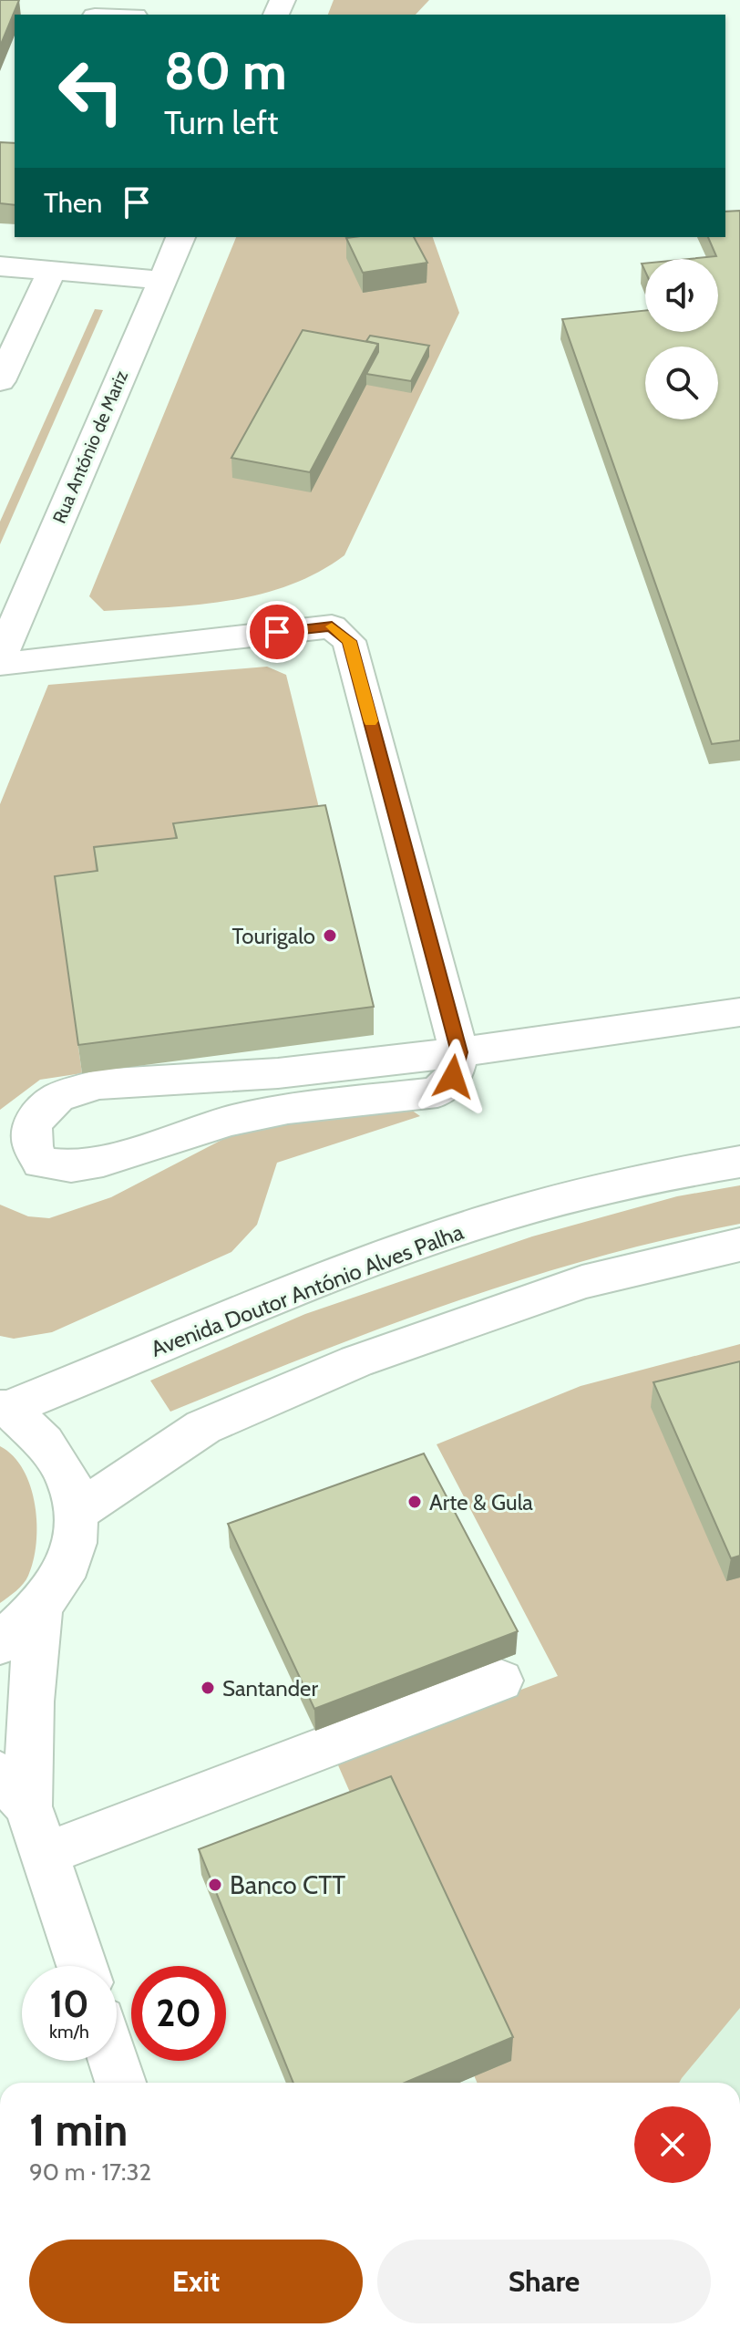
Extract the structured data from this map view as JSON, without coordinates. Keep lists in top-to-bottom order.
{
  "streets": {
    "street": ["Rua António de Mariz", "Avenida Doutor António Alves Palha"]
  },
  "places": [
    "Tourigalo",
    "Arte & Gula",
    "Santander",
    "Banco CTT"
  ],
  "page": {
    "turn": ["80 m", "Turn left"],
    "then": "Then",
    "speed": "10 km/h",
    "limit": "20",
    "heading": ["1 min", "90 m · 17:32"],
    "buttons": ["Exit", "Share"]
  }
}
